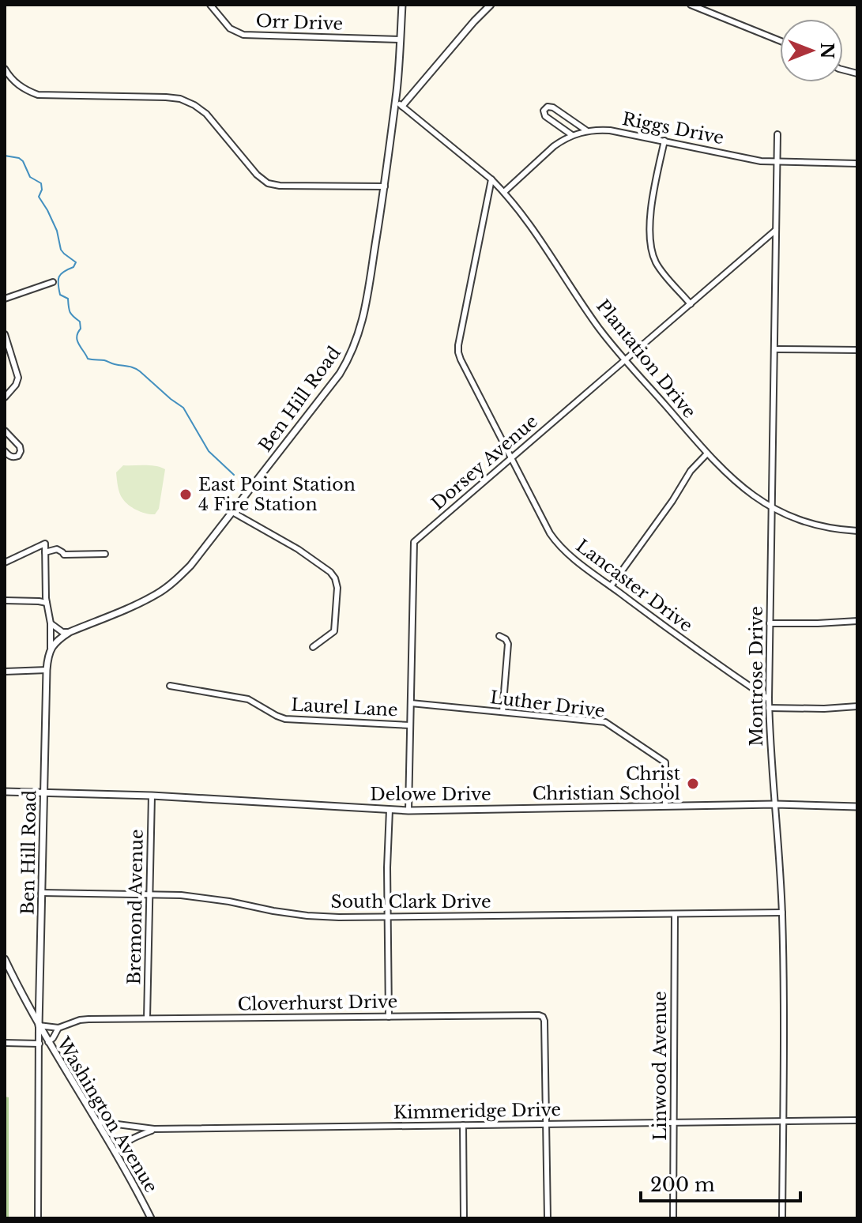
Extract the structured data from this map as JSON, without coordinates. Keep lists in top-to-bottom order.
{
  "streets": {
    "street": [
      "Orr Drive",
      "Riggs Drive",
      "Plantation Drive",
      "Ben Hill Road",
      "Dorsey Avenue",
      "Lancaster Drive",
      "Montrose Drive",
      "Luther Drive",
      "Laurel Lane",
      "Delowe Drive",
      "South Clark Drive",
      "Bremond Avenue",
      "Cloverhurst Drive",
      "Linwood Avenue",
      "Kimmeridge Drive",
      "Washington Avenue"
    ]
  },
  "crossings": [
    ["Orr Drive", "Ben Hill Road"],
    ["Riggs Drive", "Plantation Drive"],
    ["Riggs Drive", "Montrose Drive"],
    ["Plantation Drive", "Ben Hill Road"],
    ["Plantation Drive", "Dorsey Avenue"],
    ["Plantation Drive", "Lancaster Drive"],
    ["Plantation Drive", "Montrose Drive"],
    ["Ben Hill Road", "Delowe Drive"],
    ["Ben Hill Road", "South Clark Drive"],
    ["Ben Hill Road", "Cloverhurst Drive"],
    ["Ben Hill Road", "Washington Avenue"],
    ["Dorsey Avenue", "Lancaster Drive"],
    ["Dorsey Avenue", "Montrose Drive"],
    ["Dorsey Avenue", "Luther Drive"],
    ["Dorsey Avenue", "Laurel Lane"],
    ["Dorsey Avenue", "Delowe Drive"],
    ["Lancaster Drive", "Montrose Drive"],
    ["Montrose Drive", "Delowe Drive"],
    ["Montrose Drive", "South Clark Drive"],
    ["Montrose Drive", "Kimmeridge Drive"],
    ["Luther Drive", "Delowe Drive"],
    ["Delowe Drive", "Bremond Avenue"],
    ["South Clark Drive", "Bremond Avenue"],
    ["South Clark Drive", "Linwood Avenue"],
    ["Bremond Avenue", "Cloverhurst Drive"],
    ["Cloverhurst Drive", "Kimmeridge Drive"],
    ["Cloverhurst Drive", "Washington Avenue"],
    ["Linwood Avenue", "Kimmeridge Drive"],
    ["Kimmeridge Drive", "Washington Avenue"]
  ],
  "places": ["East Point Station 4 Fire Station", "Christ Christian School"],
  "scale_bar": "200 m",
  "north": "right"
}
